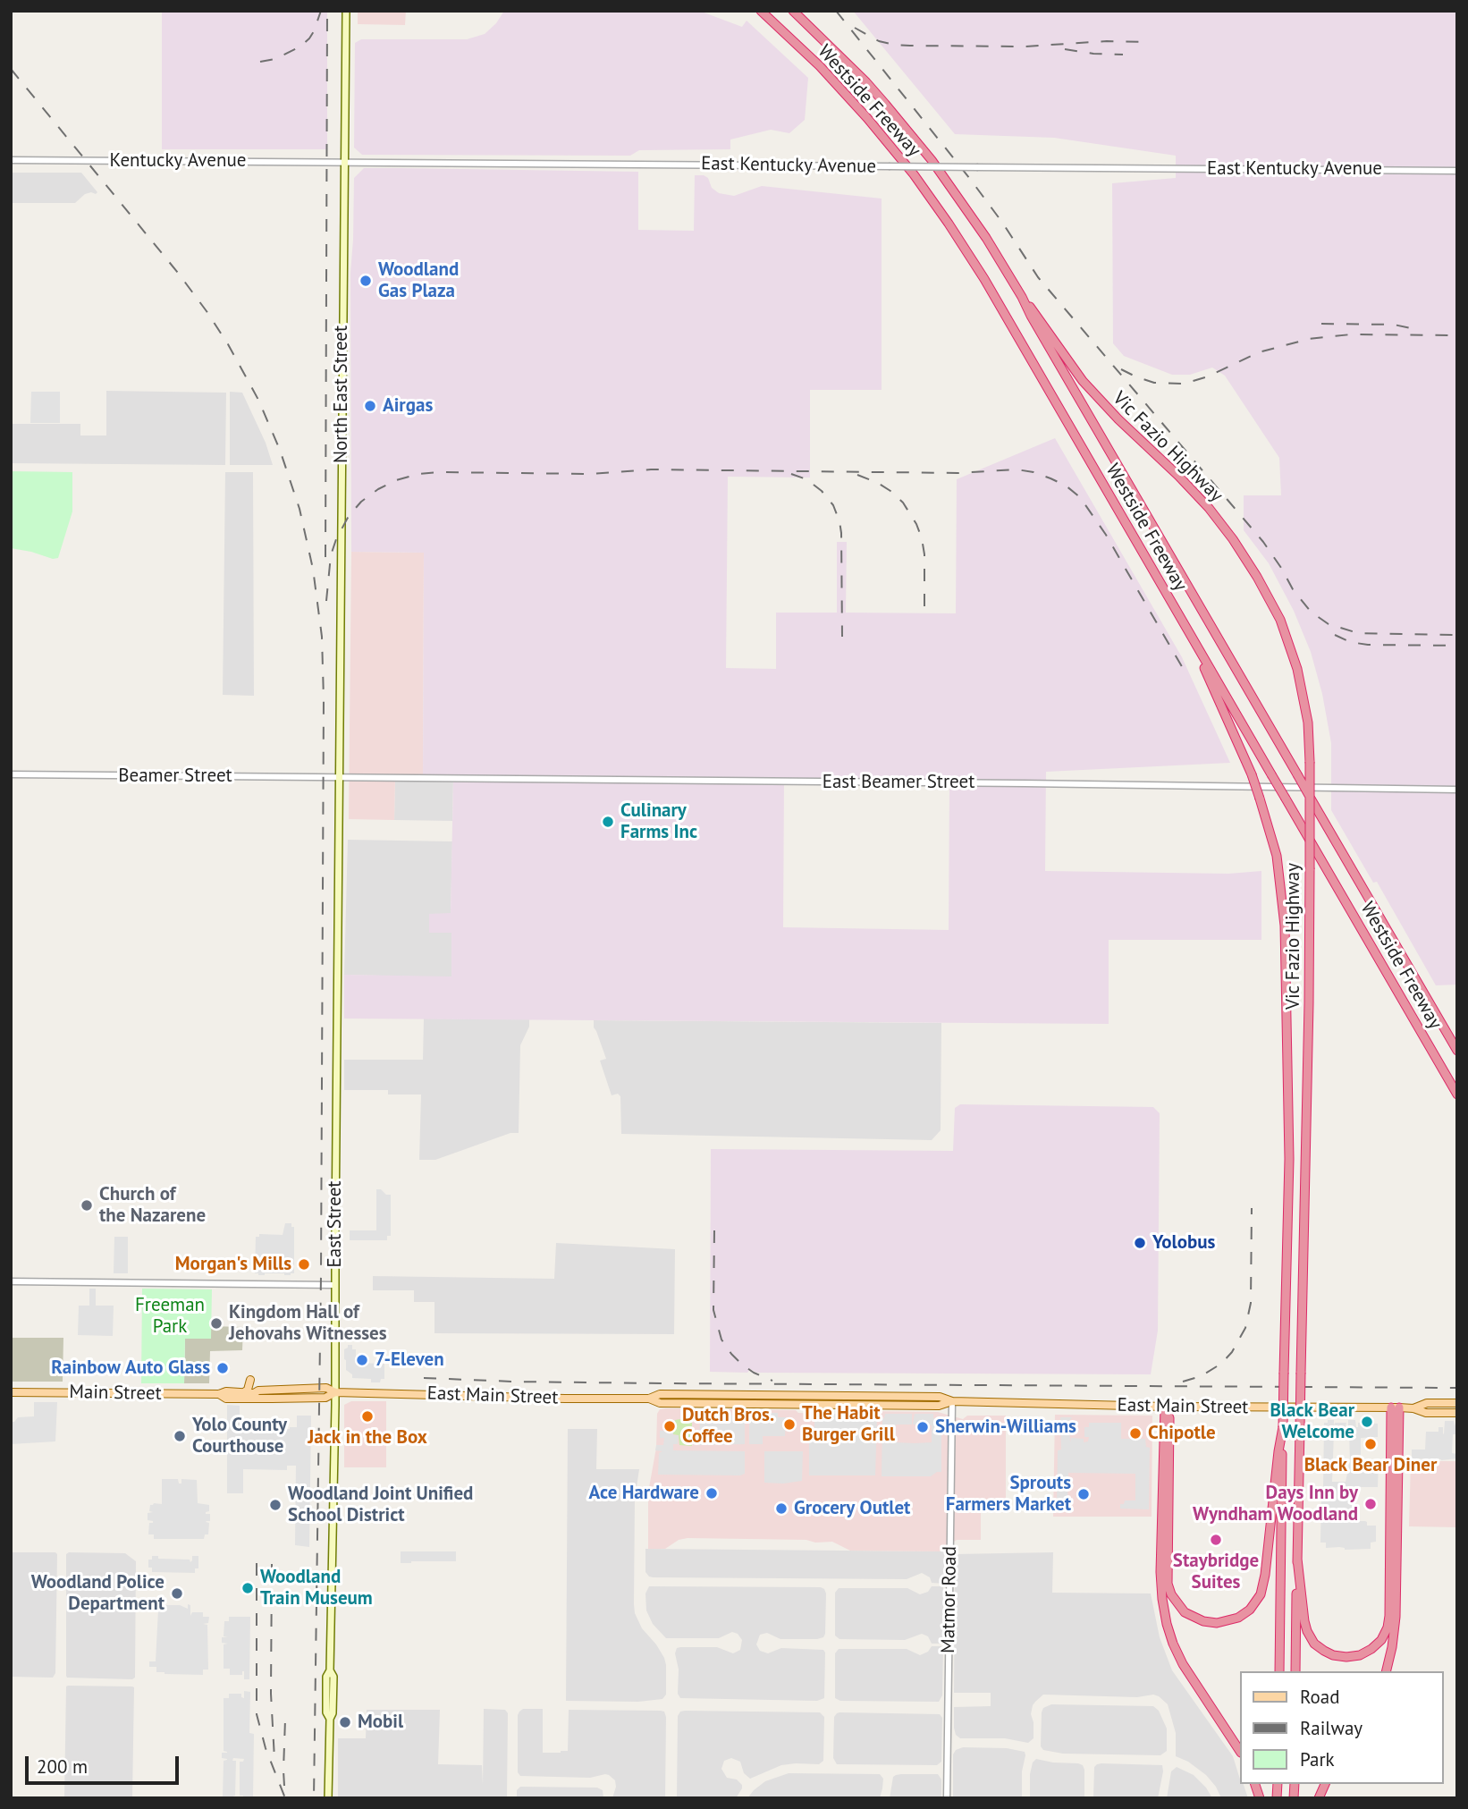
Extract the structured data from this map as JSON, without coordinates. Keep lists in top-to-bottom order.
{
  "streets": {
    "highway": ["Westside Freeway", "Vic Fazio Highway"],
    "main road": [
      "North East Street",
      "East Street",
      "Main Street",
      "East Main Street"
    ],
    "street": [
      "Kentucky Avenue",
      "East Kentucky Avenue",
      "Beamer Street",
      "East Beamer Street",
      "Matmor Road"
    ]
  },
  "crossings": [
    ["Westside Freeway", "Vic Fazio Highway"],
    ["Kentucky Avenue", "East Kentucky Avenue"],
    ["Kentucky Avenue", "North East Street"],
    ["East Kentucky Avenue", "North East Street"],
    ["North East Street", "Beamer Street"],
    ["North East Street", "East Beamer Street"],
    ["North East Street", "East Street"],
    ["Beamer Street", "East Beamer Street"],
    ["Beamer Street", "East Street"],
    ["East Beamer Street", "East Street"],
    ["East Street", "Main Street"],
    ["East Street", "East Main Street"],
    ["Main Street", "East Main Street"],
    ["East Main Street", "Matmor Road"]
  ],
  "parks": ["Freeman Park"],
  "places": [
    "Woodland Gas Plaza",
    "Airgas",
    "Culinary Farms Inc",
    "Church of the Nazarene",
    "Yolobus",
    "Morgan's Mills",
    "Kingdom Hall of Jehovahs Witnesses",
    "7-Eleven",
    "Rainbow Auto Glass",
    "Jack in the Box",
    "Black Bear Welcome",
    "The Habit Burger Grill",
    "Dutch Bros. Coffee",
    "Sherwin-Williams",
    "Chipotle",
    "Yolo County Courthouse",
    "Black Bear Diner",
    "Ace Hardware",
    "Sprouts Farmers Market",
    "Days Inn by Wyndham Woodland",
    "Woodland Joint Unified School District",
    "Grocery Outlet",
    "Staybridge Suites",
    "Woodland Train Museum",
    "Woodland Police Department",
    "Mobil"
  ],
  "legend": ["Road", "Railway", "Park"],
  "scale_bar": "200 m"
}
